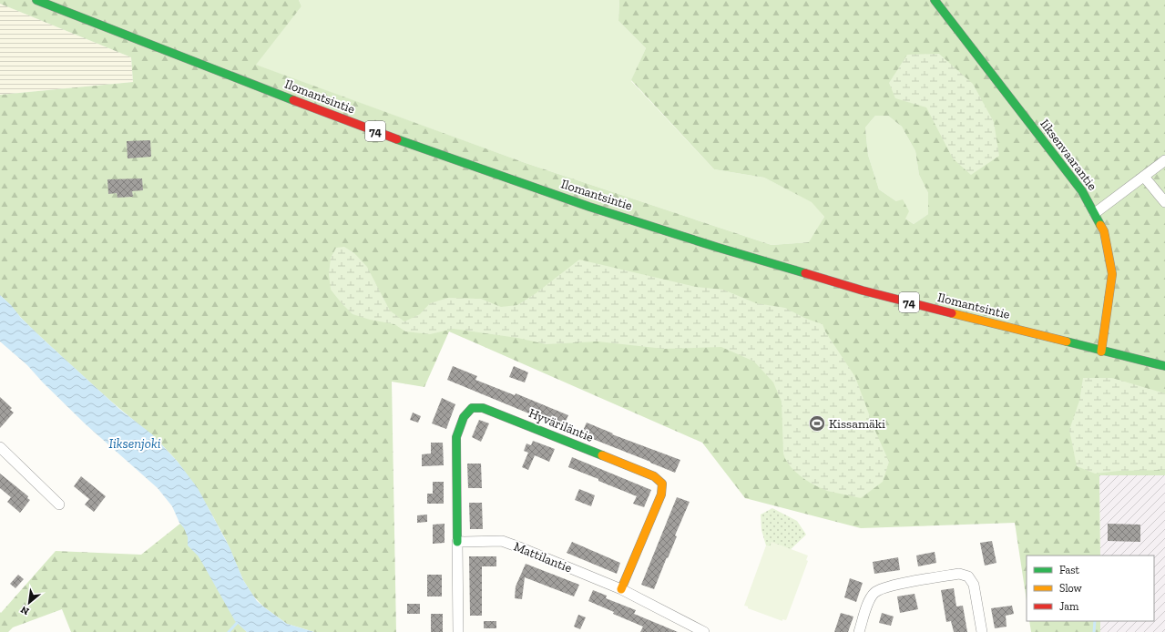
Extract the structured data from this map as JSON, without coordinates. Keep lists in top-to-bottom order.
{
  "streets": {
    "main road": [
      "Ilomantsintie",
      "74",
      "Iiksenvaarantie",
      "Hyväriläntie"
    ],
    "street": ["Mattilantie"]
  },
  "crossings": [
    ["Ilomantsintie", "Iiksenvaarantie"],
    ["Hyväriläntie", "Mattilantie"]
  ],
  "water": ["Iiksenjoki"],
  "places": {
    "sports": ["Kissamäki"]
  },
  "legend": ["Fast", "Slow", "Jam"],
  "north": "bottom left"
}
